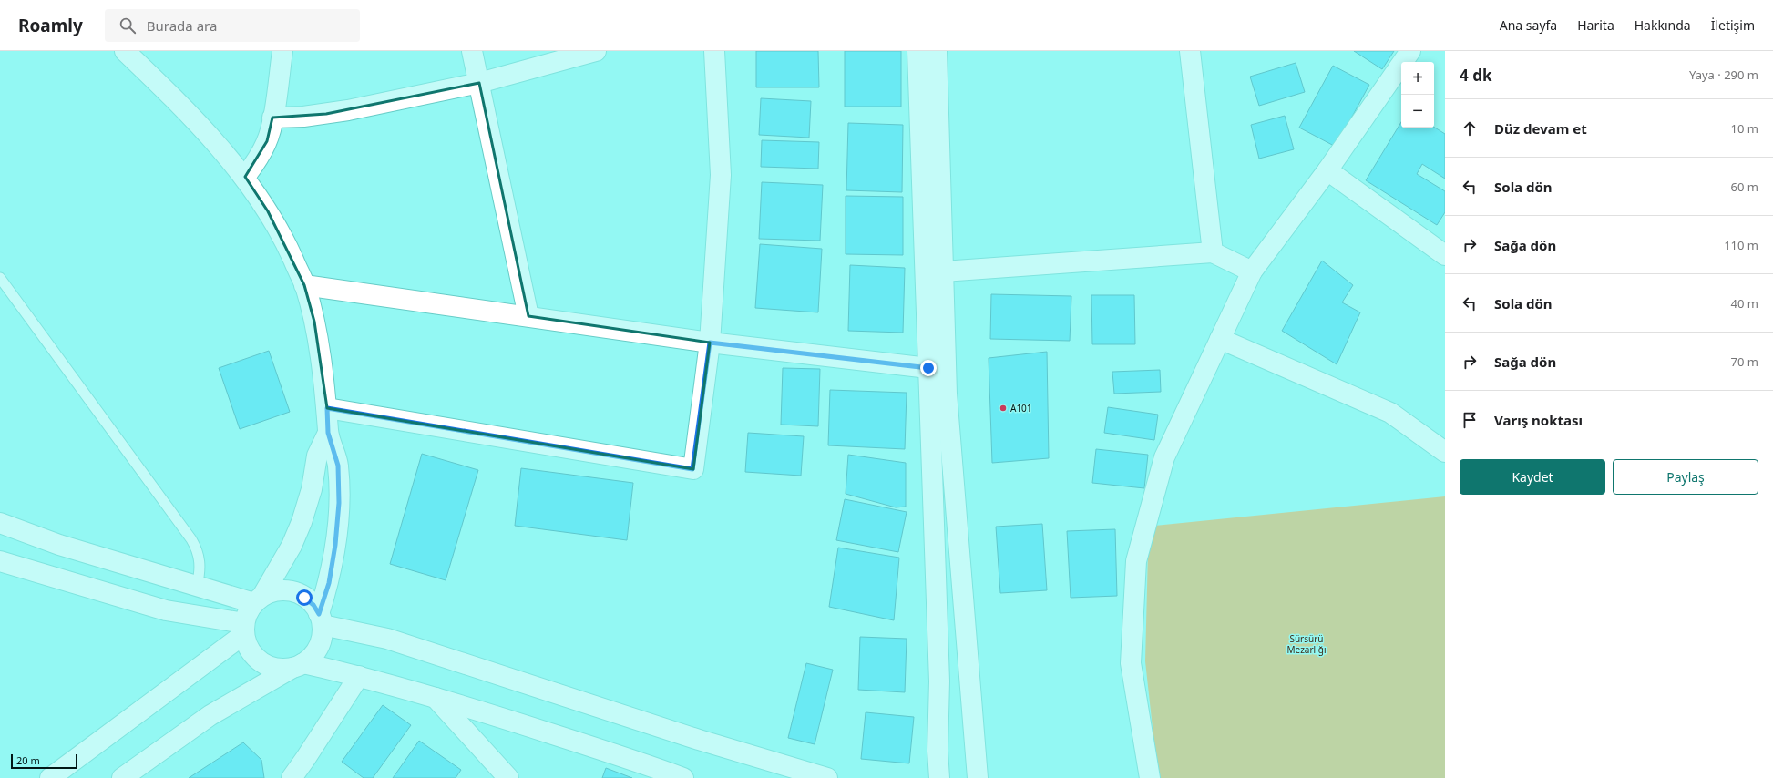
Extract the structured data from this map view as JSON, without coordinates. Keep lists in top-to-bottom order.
{
  "parks": ["Sürsürü Mezarlığı"],
  "places": ["A101"],
  "scale_bar": "20 m",
  "page": {
    "header": "Roamly",
    "search": "Burada ara",
    "nav": [
      "Ana sayfa",
      "Harita",
      "Hakkında",
      "İletişim"
    ],
    "heading": ["4 dk", "Yaya · 290 m"],
    "map_buttons": ["+", "−"],
    "list": [
      ["Düz devam et", "10 m"],
      ["Sola dön", "60 m"],
      ["Sağa dön", "110 m"],
      ["Sola dön", "40 m"],
      ["Sağa dön", "70 m"],
      "Varış noktası"
    ],
    "buttons": ["Kaydet", "Paylaş"],
    "scale": "20 m"
  }
}
